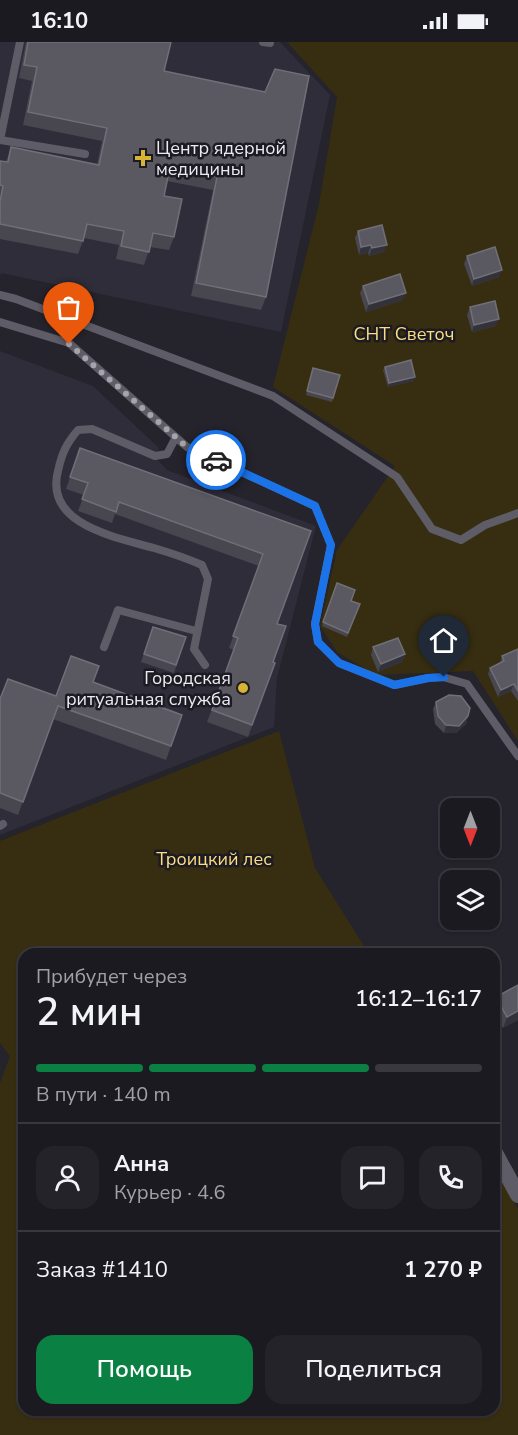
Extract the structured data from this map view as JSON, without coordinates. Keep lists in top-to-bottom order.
{
  "parks": ["СНТ Светоч", "Троицкий лес"],
  "places": {
    "health": ["Центр ядерной медицины"],
    "other": ["Городская ритуальная служба"]
  },
  "north": "bottom",
  "page": {
    "status": "16:10",
    "heading": ["2 мин", "Прибудет через", "16:12–16:17"],
    "panel": [
      "Анна",
      "Курьер · 4.6",
      "Заказ #1410",
      "1 270 ₽"
    ],
    "bar": "В пути · 140 m",
    "buttons": ["Помощь", "Поделиться"]
  }
}
